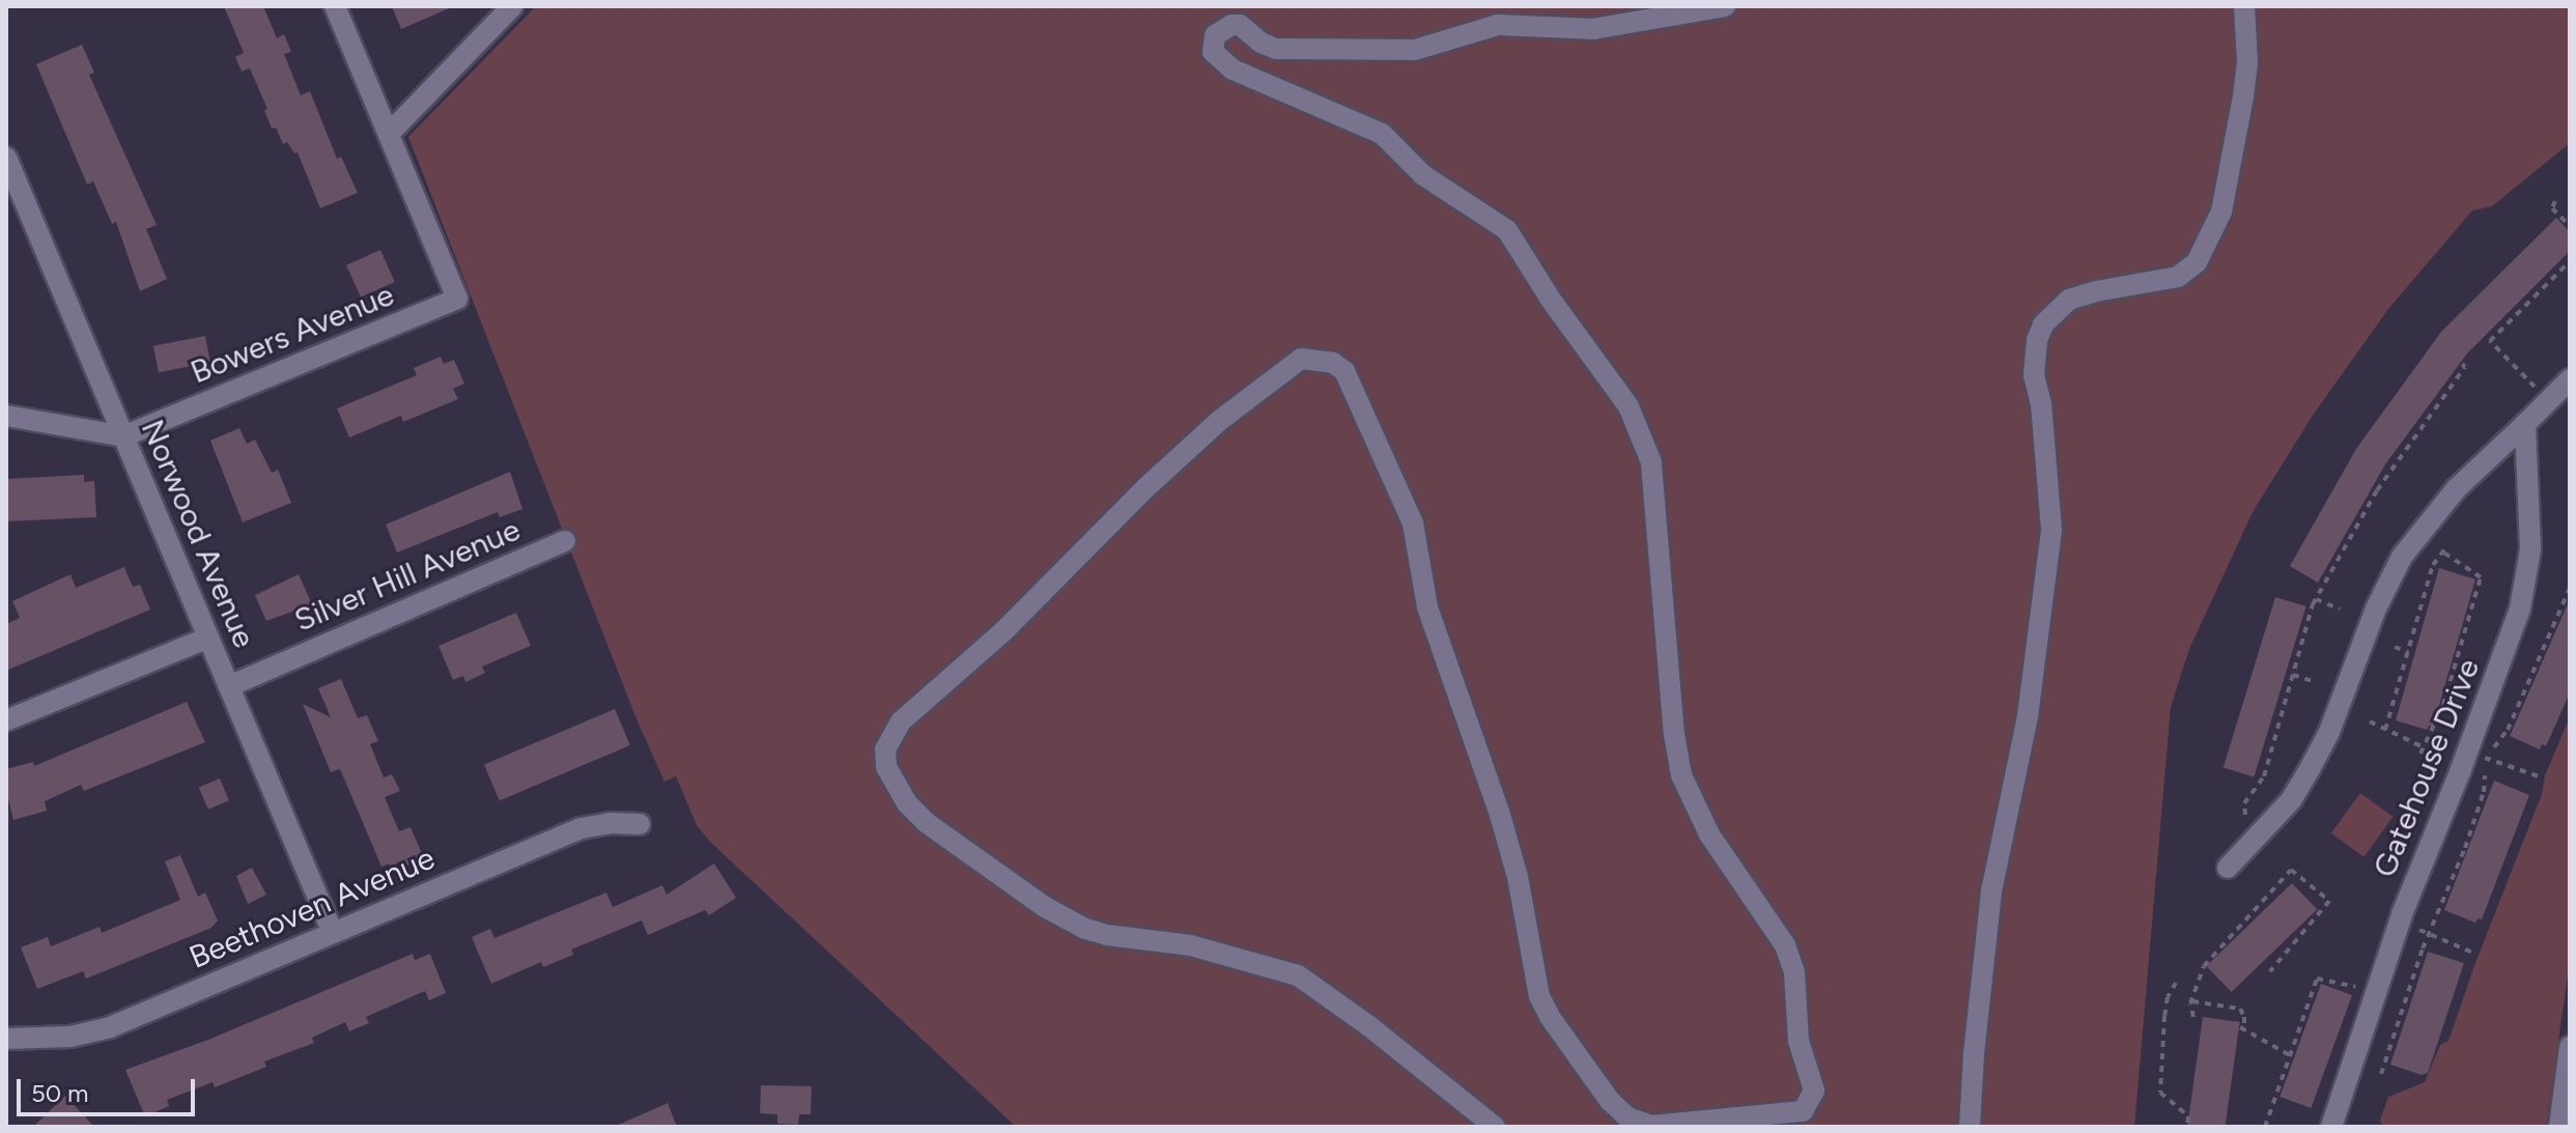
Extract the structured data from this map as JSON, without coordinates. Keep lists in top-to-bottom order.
{
  "streets": {
    "street": [
      "Bowers Avenue",
      "Norwood Avenue",
      "Silver Hill Avenue",
      "Gatehouse Drive",
      "Beethoven Avenue"
    ]
  },
  "crossings": [
    ["Bowers Avenue", "Norwood Avenue"],
    ["Norwood Avenue", "Silver Hill Avenue"],
    ["Norwood Avenue", "Beethoven Avenue"]
  ],
  "scale_bar": "50 m"
}
